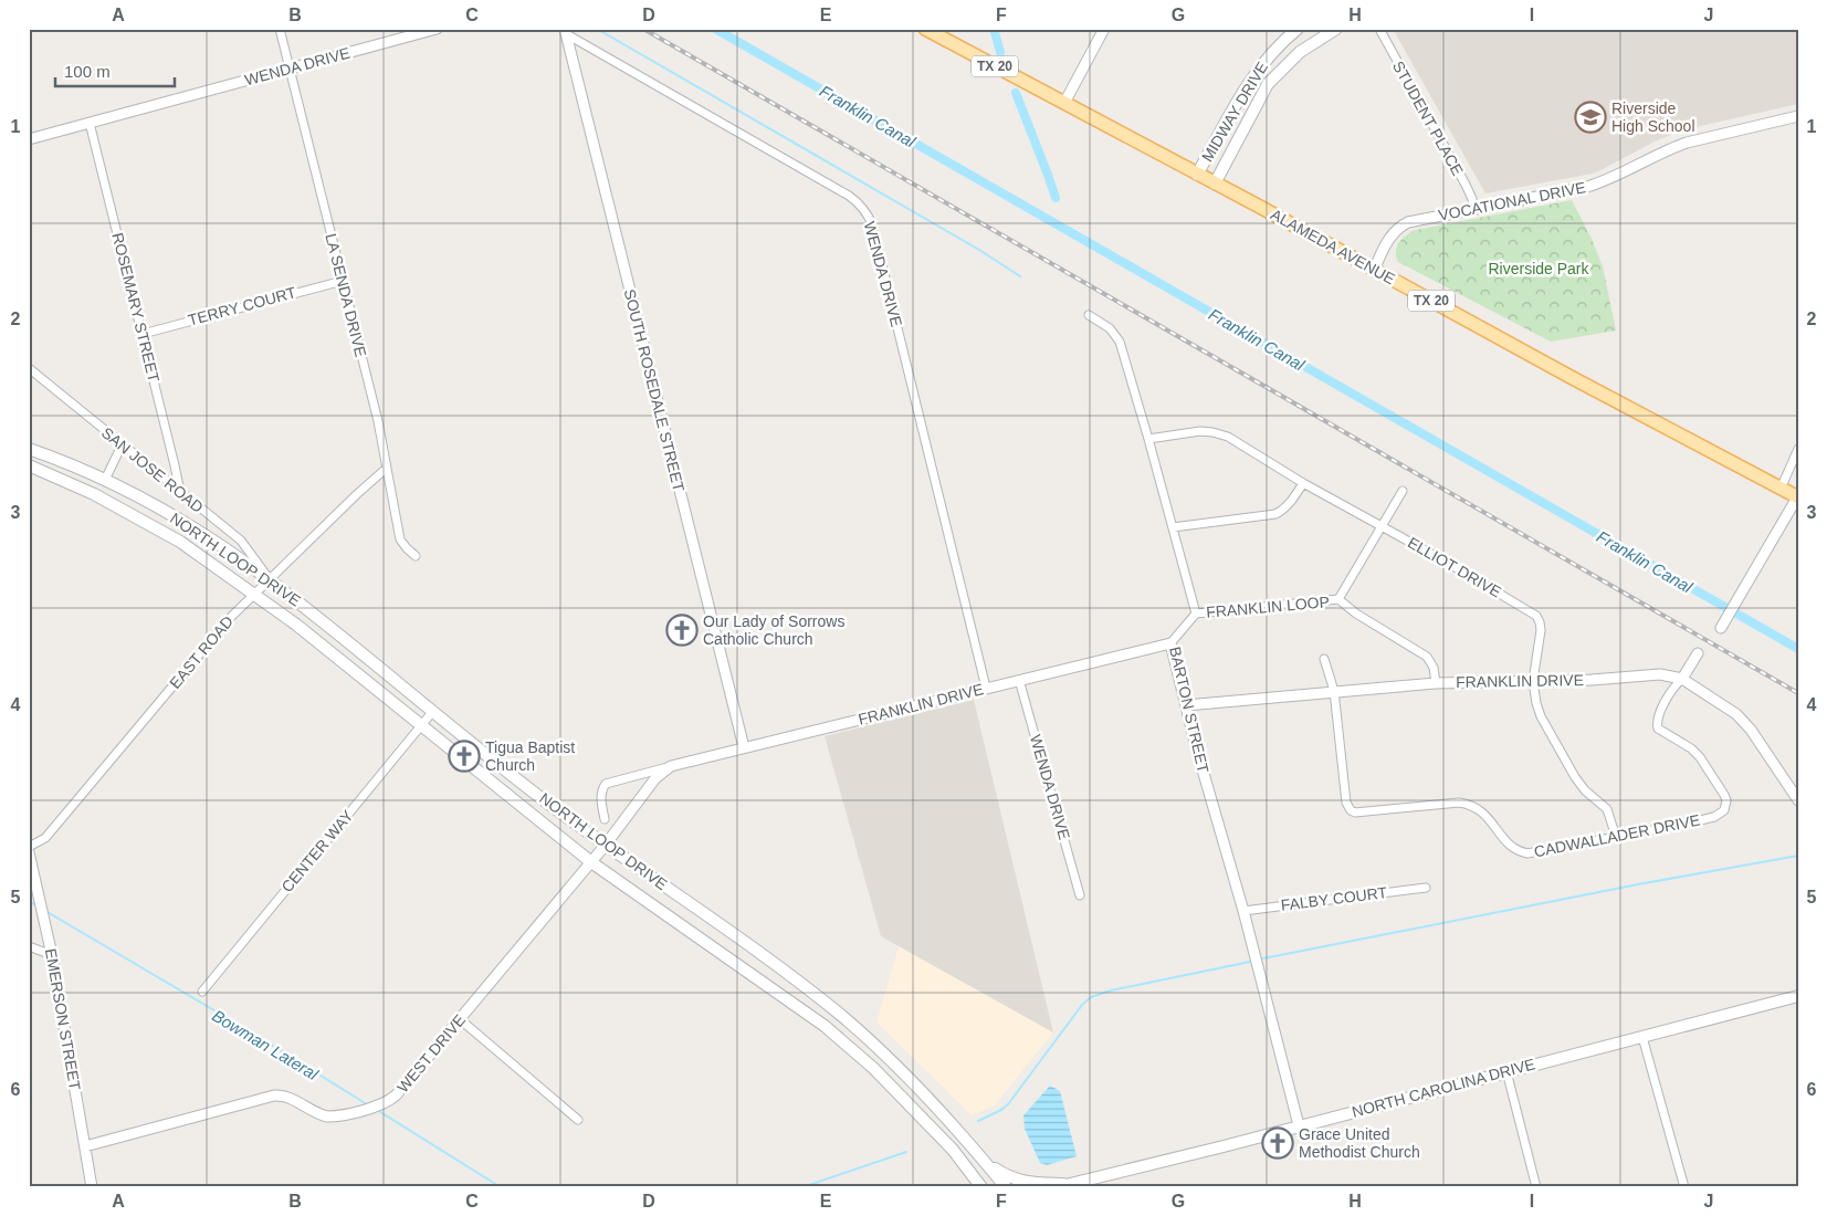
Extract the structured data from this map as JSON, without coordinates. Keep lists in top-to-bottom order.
{
  "streets": {
    "main road": [
      "TX 20",
      "MIDWAY DRIVE",
      "ALAMEDA AVENUE",
      "NORTH LOOP DRIVE",
      "NORTH CAROLINA DRIVE"
    ],
    "street": [
      "WENDA DRIVE",
      "STUDENT PLACE",
      "VOCATIONAL DRIVE",
      "LA SENDA DRIVE",
      "TERRY COURT",
      "ROSEMARY STREET",
      "SOUTH ROSEDALE STREET",
      "SAN JOSE ROAD",
      "ELLIOT DRIVE",
      "FRANKLIN LOOP",
      "EAST ROAD",
      "FRANKLIN DRIVE",
      "BARTON STREET",
      "CADWALLADER DRIVE",
      "CENTER WAY",
      "FALBY COURT",
      "EMERSON STREET",
      "WEST DRIVE"
    ]
  },
  "crossings": [
    ["WENDA DRIVE", "LA SENDA DRIVE"],
    ["WENDA DRIVE", "ROSEMARY STREET"],
    ["WENDA DRIVE", "SOUTH ROSEDALE STREET"],
    ["WENDA DRIVE", "FRANKLIN DRIVE"],
    ["MIDWAY DRIVE", "ALAMEDA AVENUE"],
    ["STUDENT PLACE", "VOCATIONAL DRIVE"],
    ["VOCATIONAL DRIVE", "ALAMEDA AVENUE"],
    ["LA SENDA DRIVE", "TERRY COURT"],
    ["LA SENDA DRIVE", "EAST ROAD"],
    ["TERRY COURT", "ROSEMARY STREET"],
    ["ROSEMARY STREET", "SAN JOSE ROAD"],
    ["SOUTH ROSEDALE STREET", "FRANKLIN DRIVE"],
    ["SAN JOSE ROAD", "NORTH LOOP DRIVE"],
    ["SAN JOSE ROAD", "EAST ROAD"],
    ["NORTH LOOP DRIVE", "EAST ROAD"],
    ["NORTH LOOP DRIVE", "FRANKLIN DRIVE"],
    ["NORTH LOOP DRIVE", "CENTER WAY"],
    ["NORTH LOOP DRIVE", "WEST DRIVE"],
    ["NORTH LOOP DRIVE", "NORTH CAROLINA DRIVE"],
    ["ELLIOT DRIVE", "FRANKLIN DRIVE"],
    ["ELLIOT DRIVE", "CADWALLADER DRIVE"],
    ["FRANKLIN LOOP", "FRANKLIN DRIVE"],
    ["FRANKLIN LOOP", "BARTON STREET"],
    ["FRANKLIN DRIVE", "BARTON STREET"],
    ["FRANKLIN DRIVE", "CADWALLADER DRIVE"],
    ["FRANKLIN DRIVE", "WEST DRIVE"],
    ["BARTON STREET", "FALBY COURT"],
    ["BARTON STREET", "NORTH CAROLINA DRIVE"],
    ["EMERSON STREET", "WEST DRIVE"]
  ],
  "water": ["Franklin Canal", "Bowman Lateral"],
  "parks": ["Riverside Park"],
  "places": {
    "school or university": ["Riverside High School"],
    "church": ["Our Lady of Sorrows Catholic Church", "Tigua Baptist Church", "Grace United Methodist Church"]
  },
  "scale_bar": "100 m",
  "grid": {
    "columns": [
      "A",
      "B",
      "C",
      "D",
      "E",
      "F",
      "G",
      "H",
      "I",
      "J"
    ],
    "rows": [
      "1",
      "2",
      "3",
      "4",
      "5",
      "6"
    ]
  }
}
